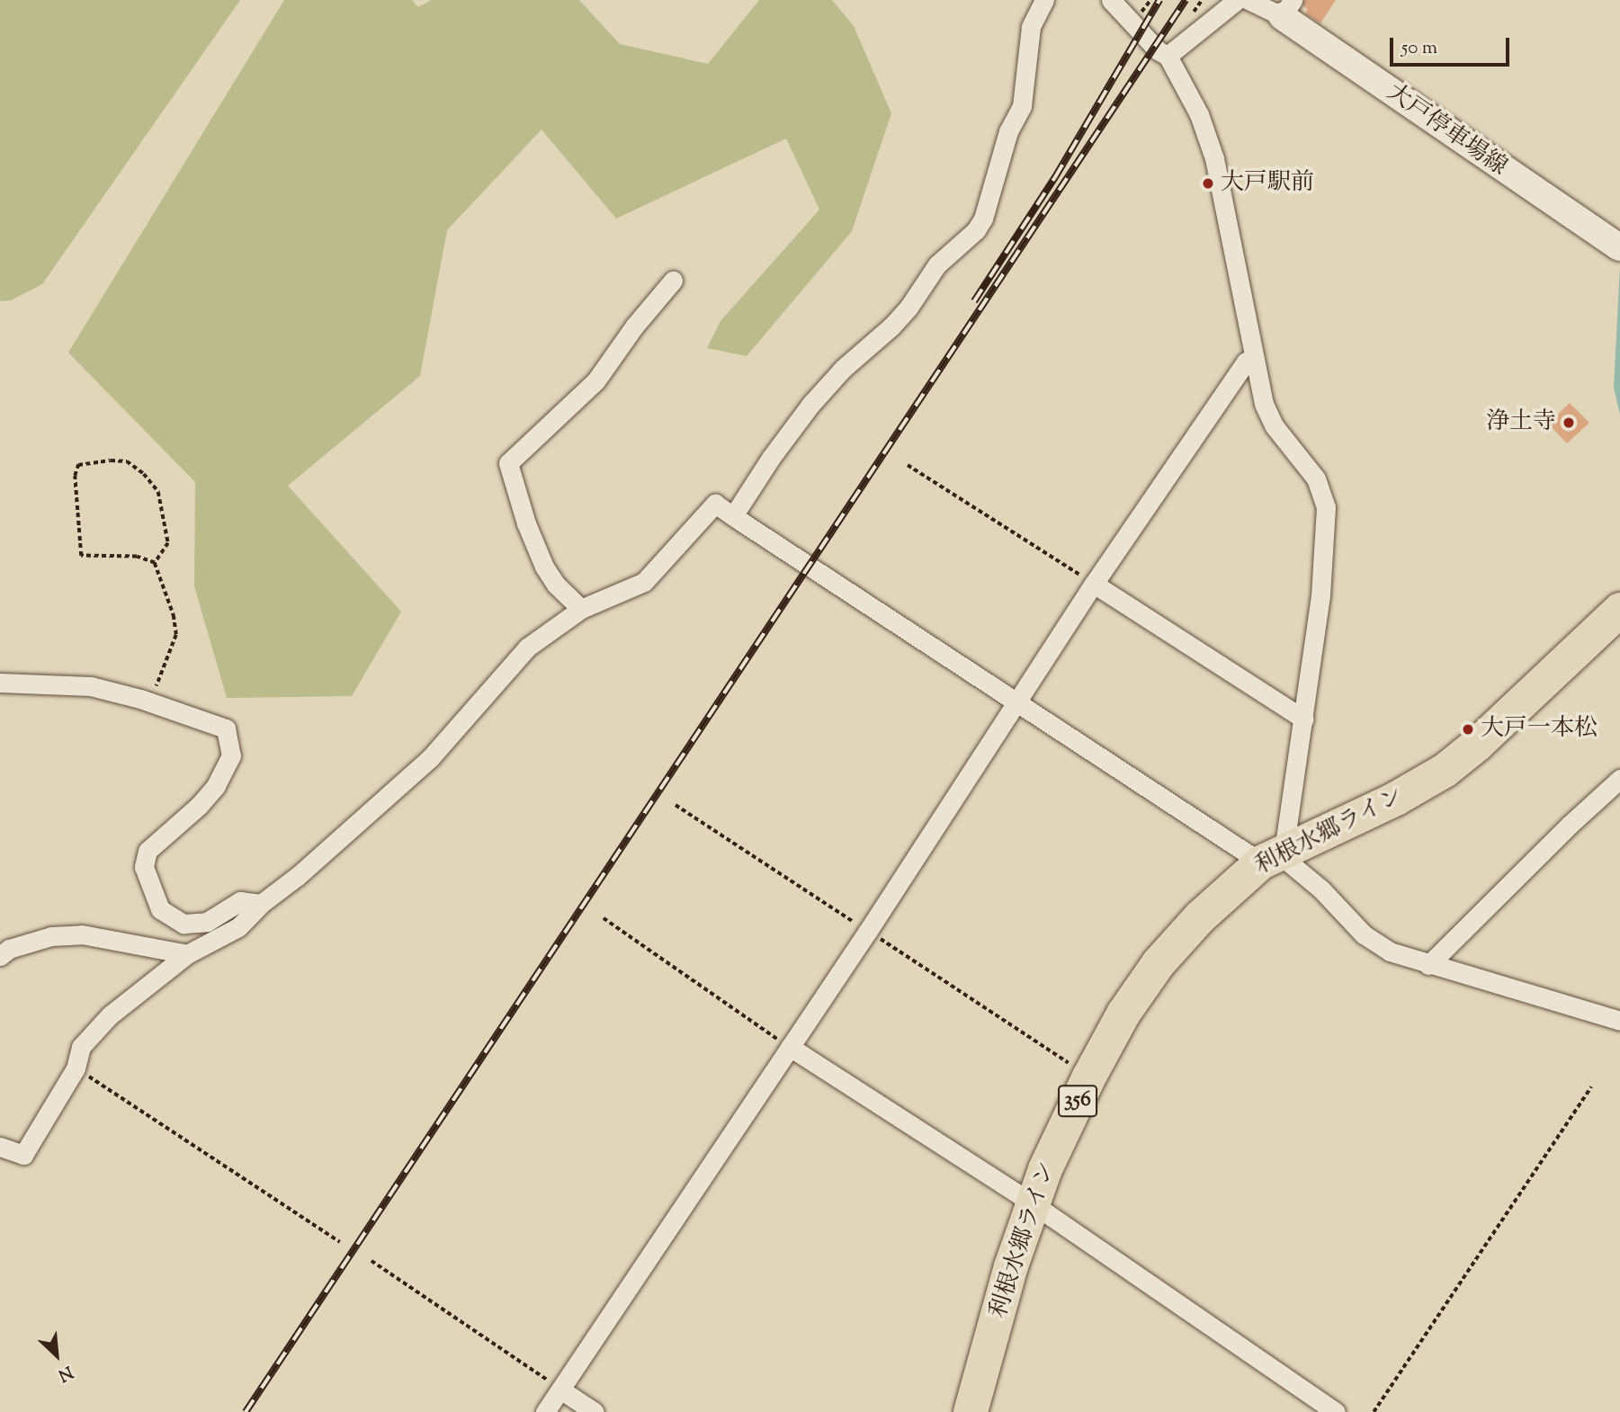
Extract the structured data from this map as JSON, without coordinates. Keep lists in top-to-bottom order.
{
  "streets": {
    "highway": ["利根水郷ライン", "356"],
    "main road": ["大戸停車場線"]
  },
  "places": ["大戸駅前", "浄土寺", "大戸一本松"],
  "scale_bar": "50 m",
  "north": "bottom right"
}
